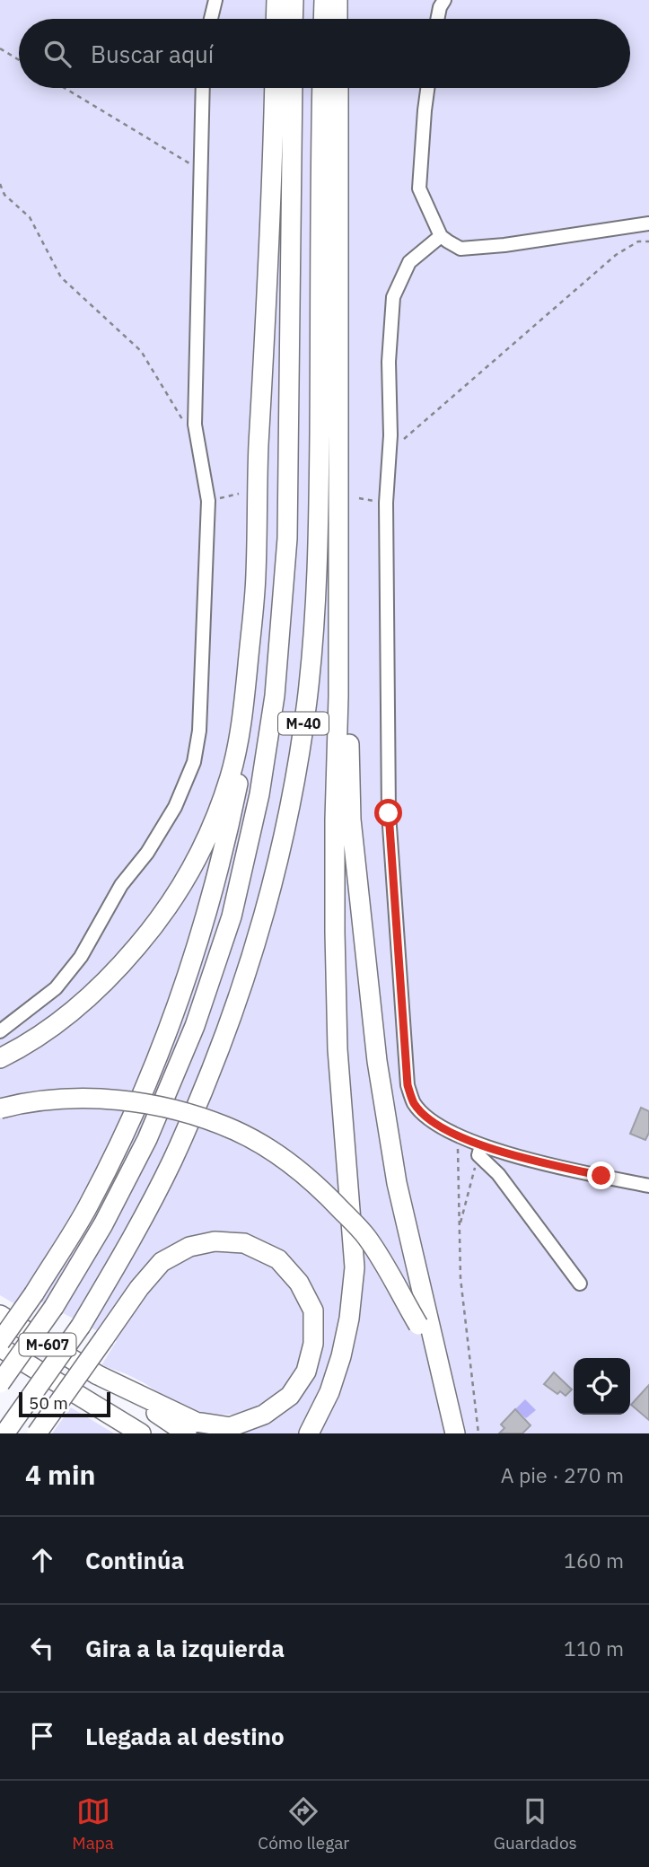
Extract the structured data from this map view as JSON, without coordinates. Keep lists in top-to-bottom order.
{
  "streets": {
    "highway": ["M-40", "M-607"]
  },
  "scale_bar": "50 m",
  "page": {
    "search": "Buscar aquí",
    "scale": "50 m",
    "heading": ["4 min", "A pie · 270 m"],
    "list": [
      ["Continúa", "160 m"],
      ["Gira a la izquierda", "110 m"],
      "Llegada al destino"
    ],
    "nav": ["Mapa", "Cómo llegar", "Guardados"]
  }
}
